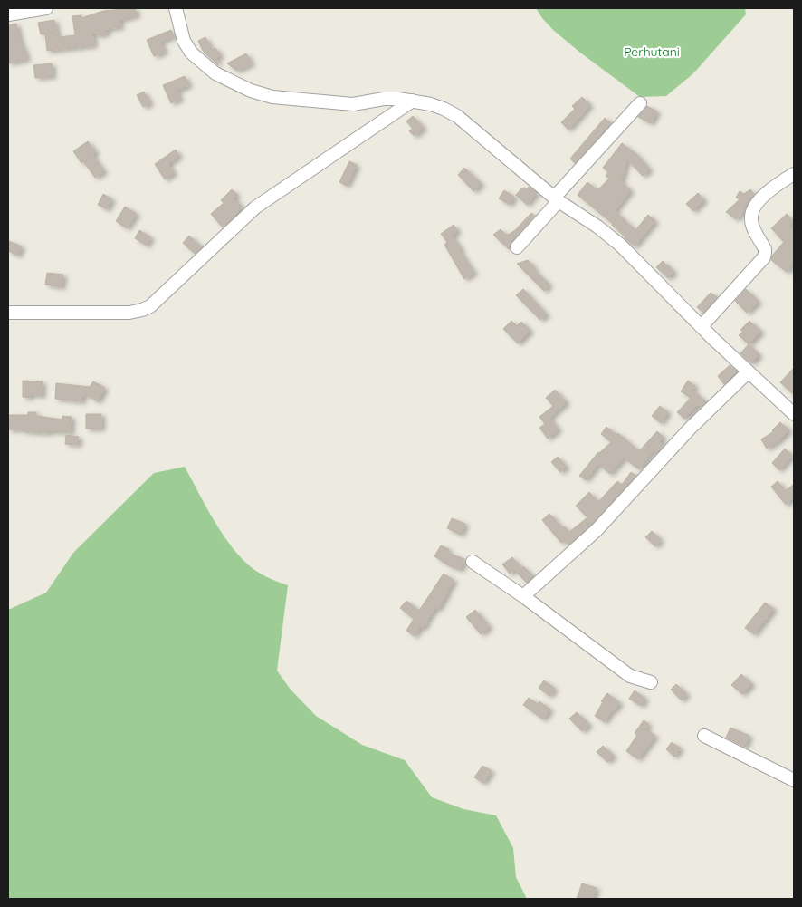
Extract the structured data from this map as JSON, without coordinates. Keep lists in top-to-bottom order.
{
  "parks": ["Perhutani"]
}
